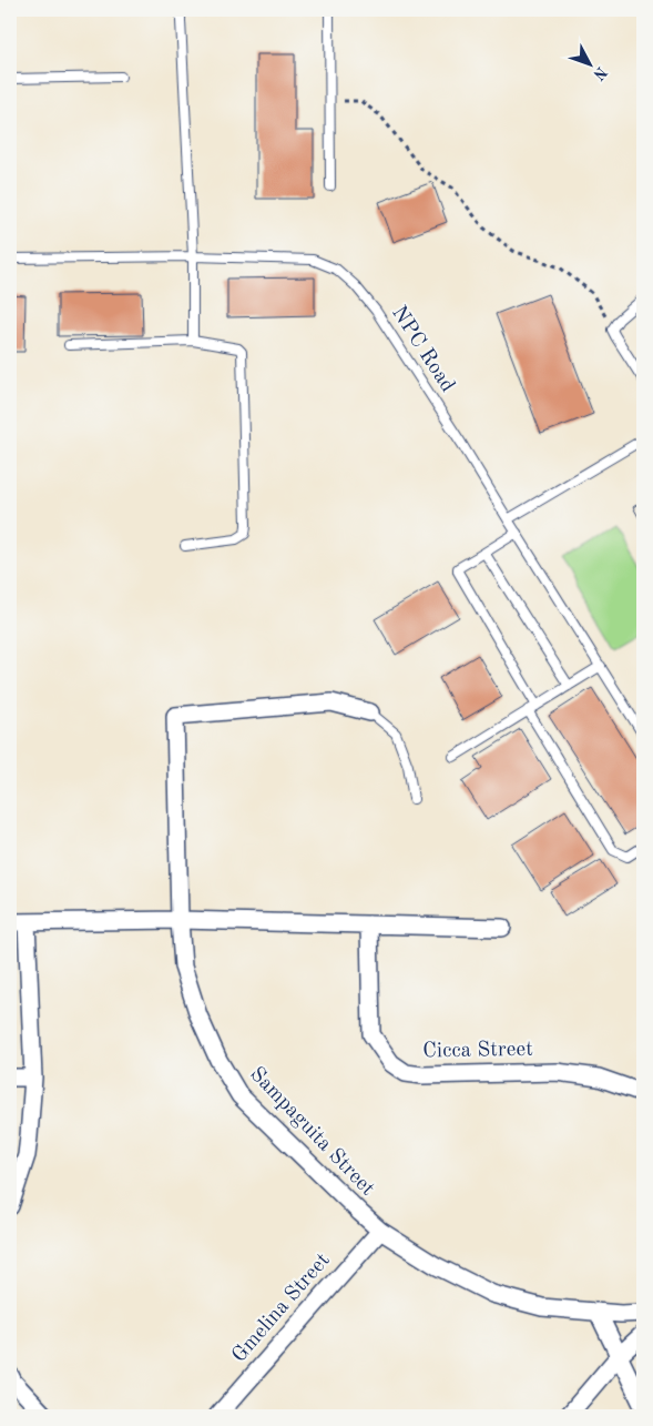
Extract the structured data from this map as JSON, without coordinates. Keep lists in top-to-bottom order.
{
  "streets": {
    "street": ["Cicca Street", "Sampaguita Street", "Gmelina Street"],
    "lane": ["NPC Road"]
  },
  "crossings": [
    ["Sampaguita Street", "Gmelina Street"]
  ],
  "north": "bottom right"
}
